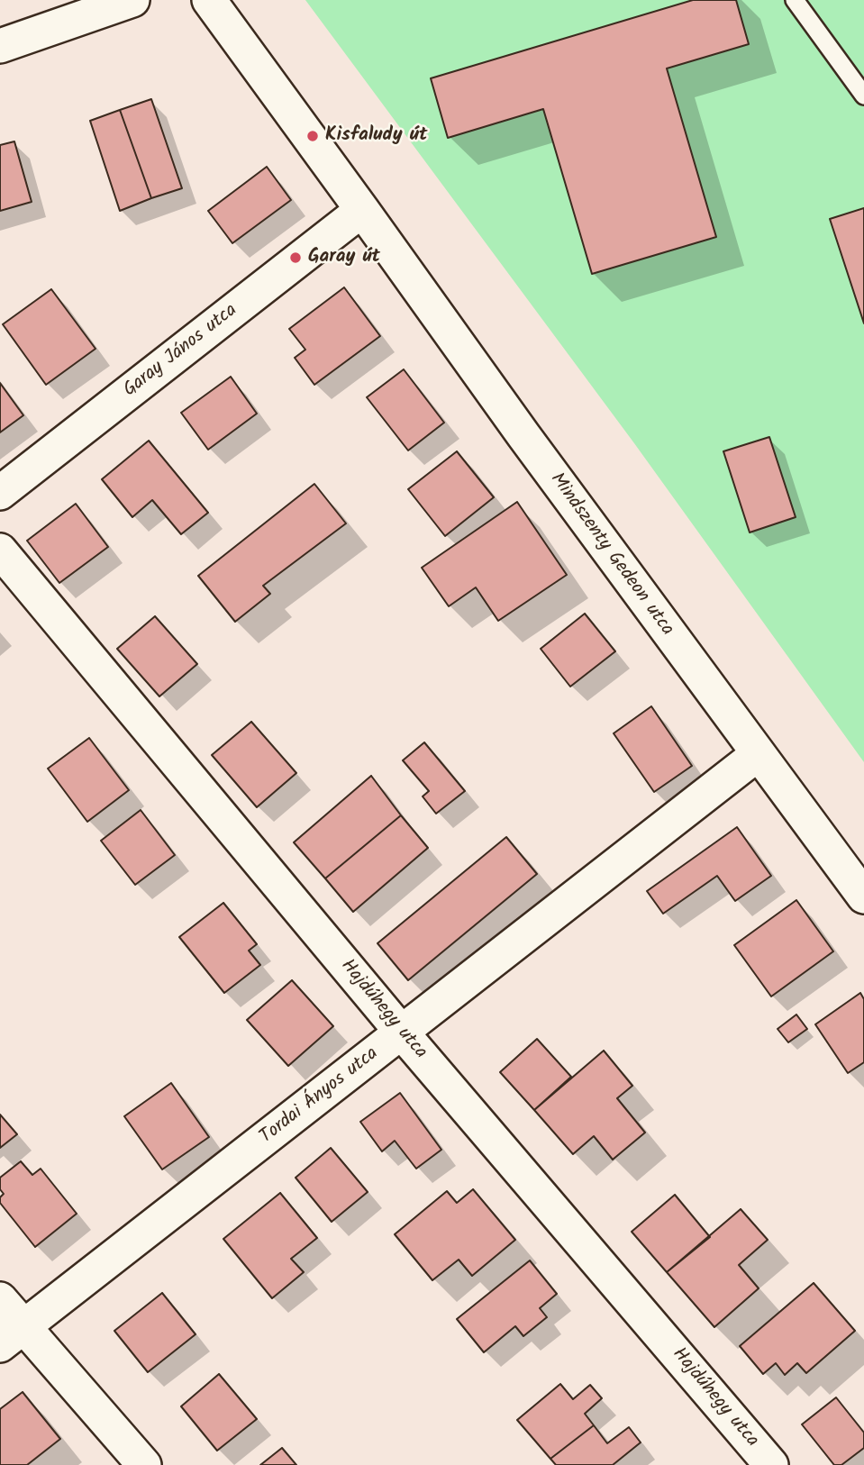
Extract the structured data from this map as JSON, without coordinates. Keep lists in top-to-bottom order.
{
  "streets": {
    "street": [
      "Garay János utca",
      "Mindszenty Gedeon utca",
      "Hajdúhegy utca",
      "Tordai Ányos utca"
    ]
  },
  "crossings": [
    ["Garay János utca", "Mindszenty Gedeon utca"],
    ["Mindszenty Gedeon utca", "Tordai Ányos utca"],
    ["Hajdúhegy utca", "Tordai Ányos utca"]
  ],
  "places": ["Kisfaludy út", "Garay út"]
}
